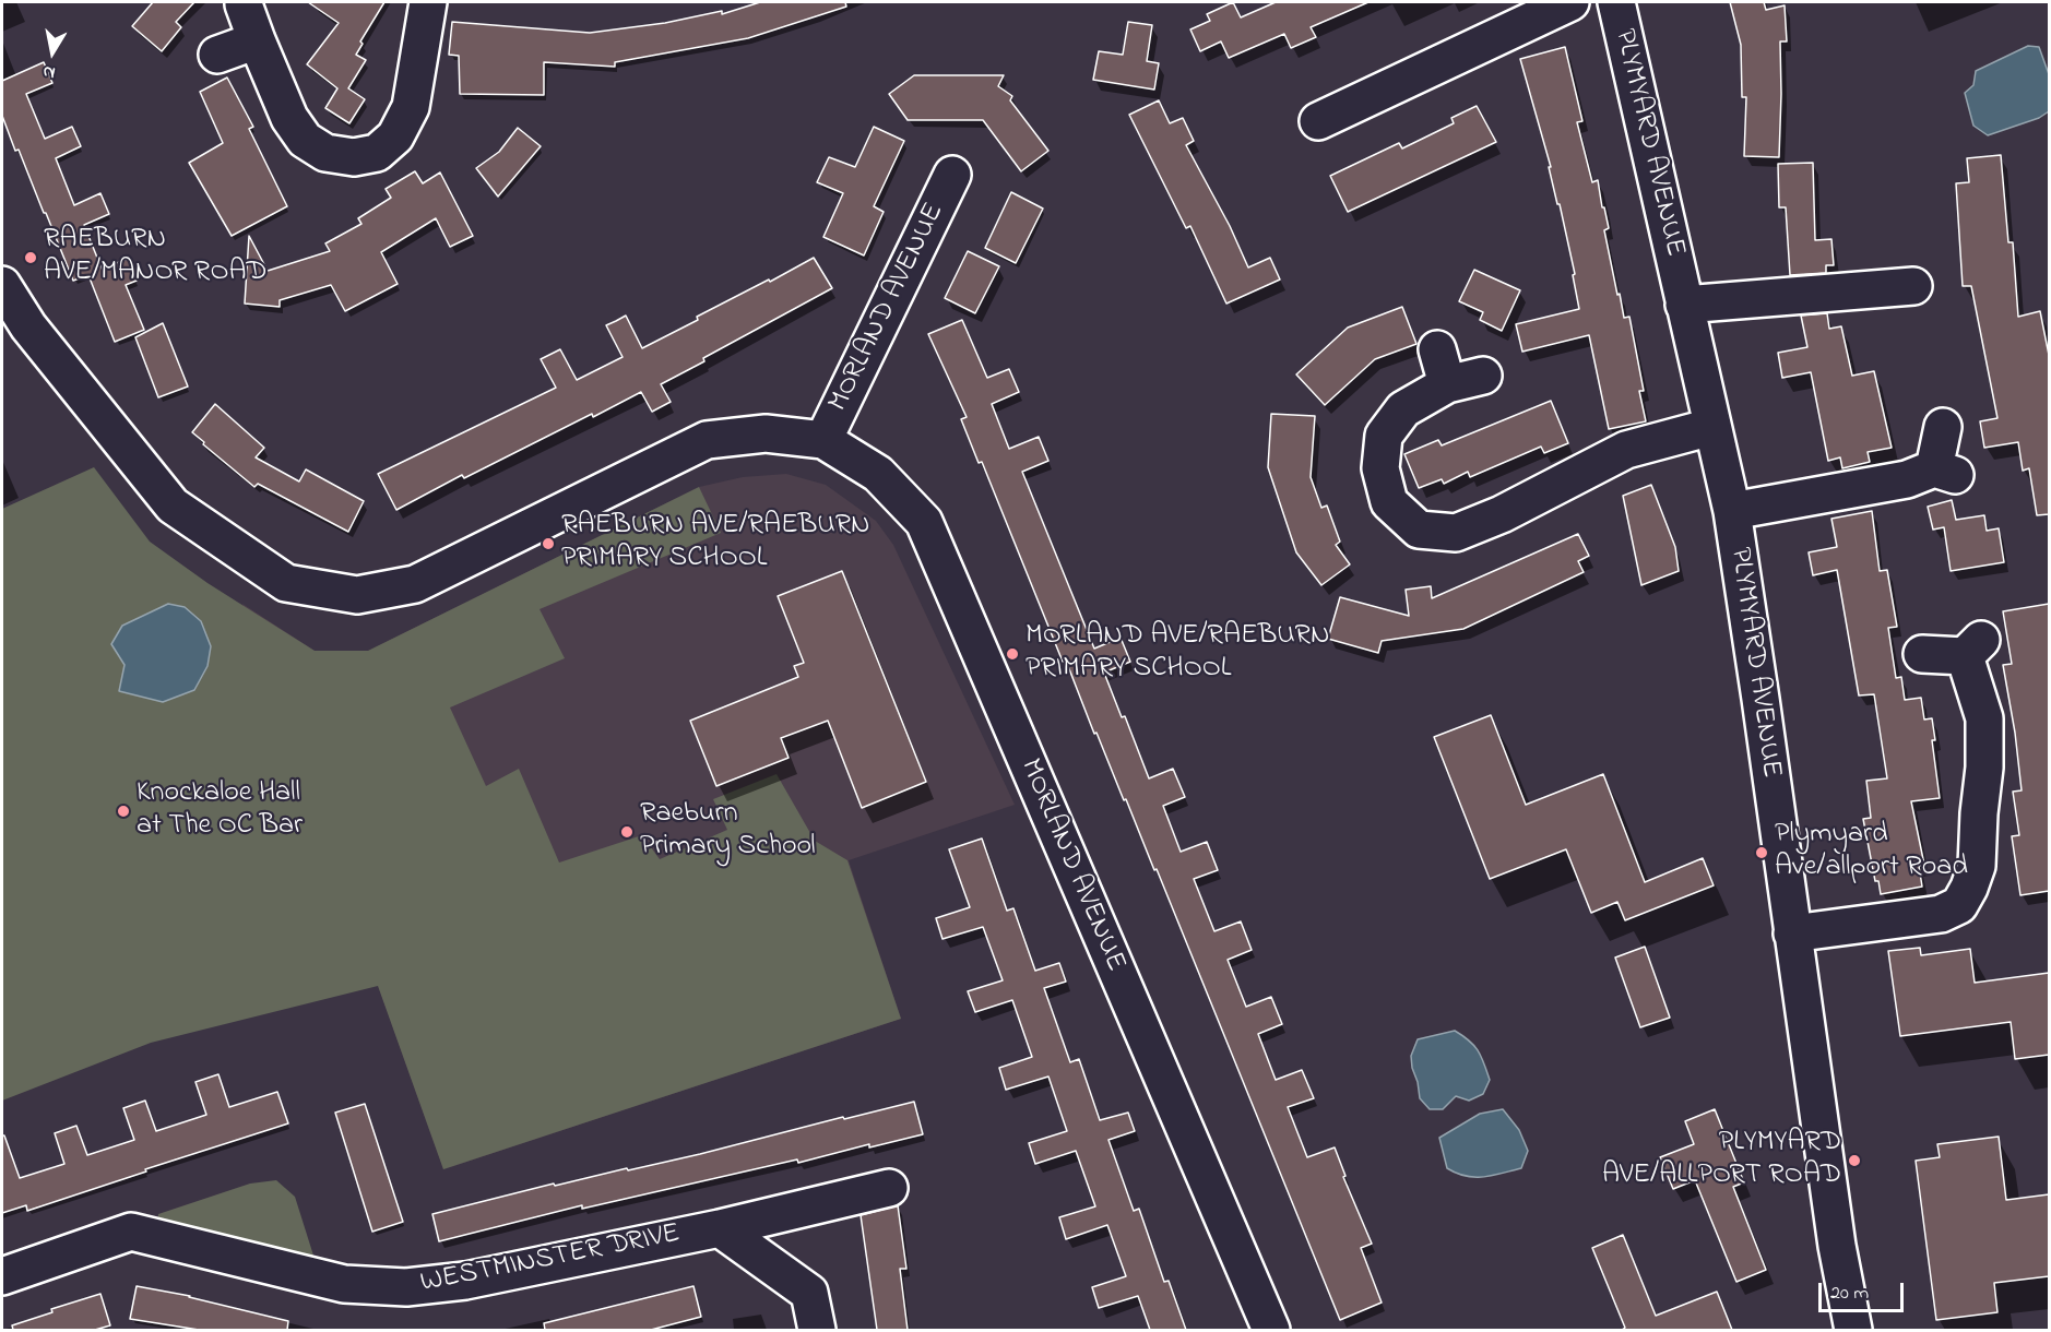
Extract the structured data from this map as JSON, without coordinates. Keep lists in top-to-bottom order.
{
  "streets": {
    "street": ["PLYMYARD AVENUE", "MORLAND AVENUE", "WESTMINSTER DRIVE"]
  },
  "places": [
    "RAEBURN AVE/MANOR ROAD",
    "RAEBURN AVE/RAEBURN PRIMARY SCHOOL",
    "MORLAND AVE/RAEBURN PRIMARY SCHOOL",
    "Knockaloe Hall at The OC Bar",
    "Raeburn Primary School",
    "Plymyard Ave/allport Road",
    "PLYMYARD AVE/ALLPORT ROAD"
  ],
  "scale_bar": "20 m",
  "north": "bottom"
}
